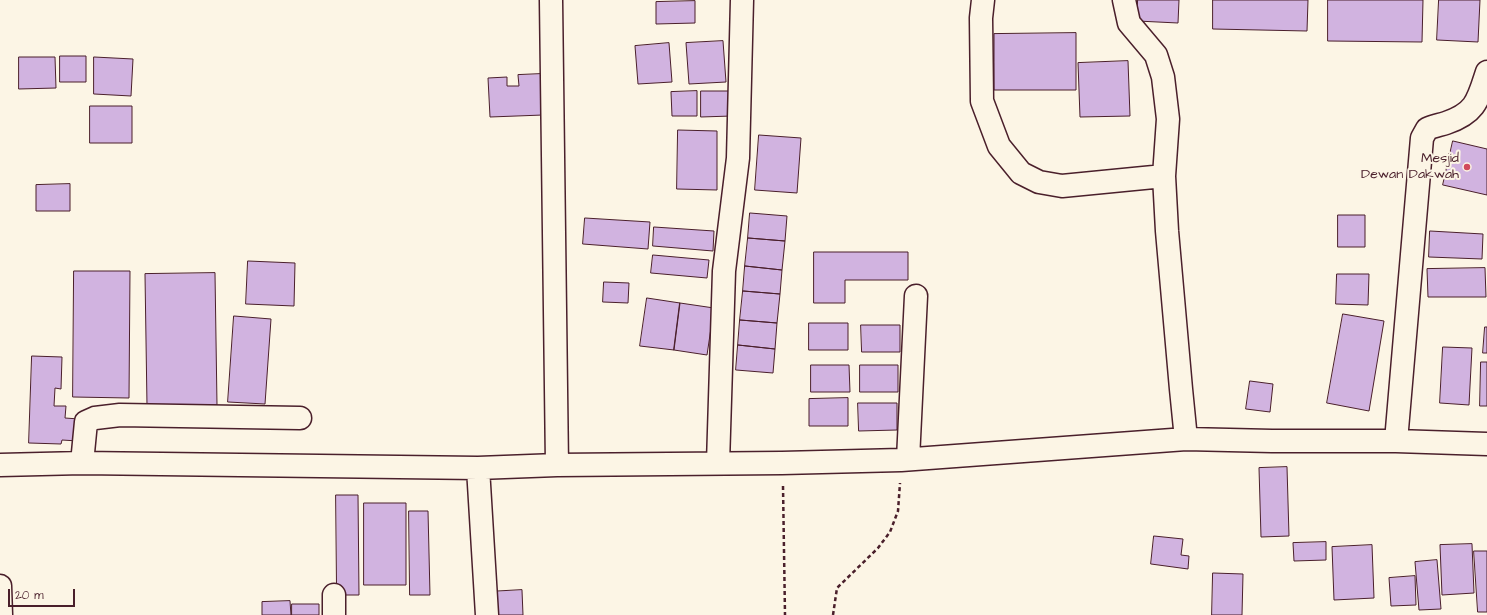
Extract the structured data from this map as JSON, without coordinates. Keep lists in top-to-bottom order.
{
  "places": ["Mesjid Dewan Dakwah"],
  "scale_bar": "20 m"
}
